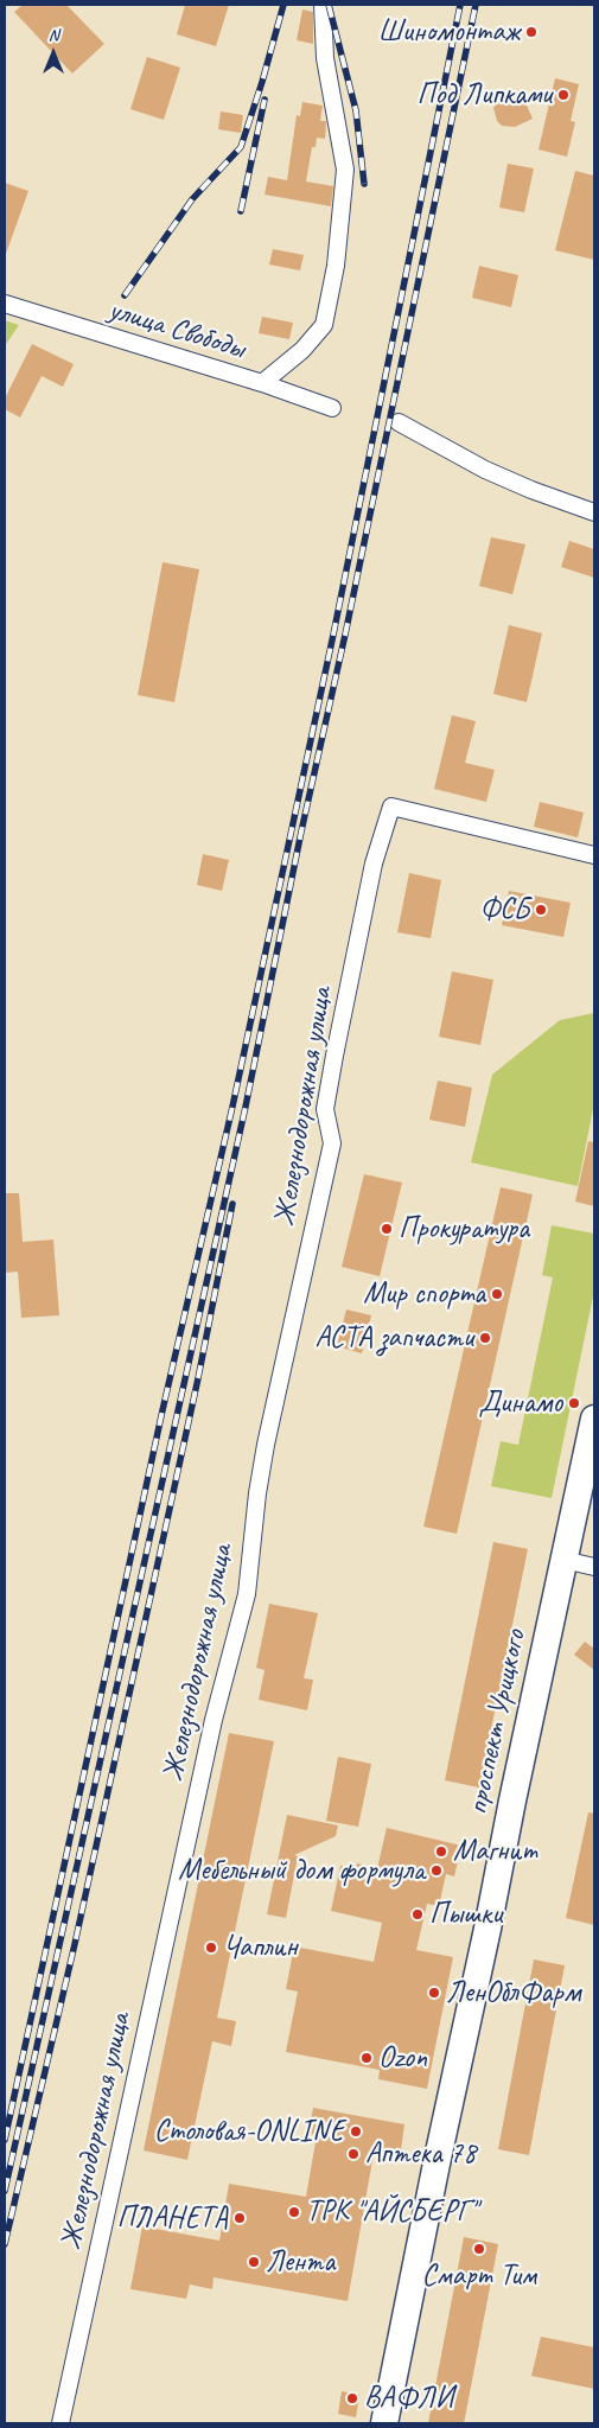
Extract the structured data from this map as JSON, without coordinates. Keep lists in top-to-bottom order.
{
  "streets": {
    "main road": ["проспект Урицкого"],
    "street": ["улица Свободы", "Железнодорожная улица"]
  },
  "places": [
    "Шиномонтаж",
    "Под Липками",
    "ФСБ",
    "Прокуратура",
    "Мир спорта",
    "АСТА запчасти",
    "Динамо",
    "Магнит",
    "Мебельный дом формула",
    "Пышки",
    "Чаплин",
    "ЛенОблФарм",
    "Ozon",
    "Столовая-ONLINE",
    "Аптека 78",
    "ТРК \"АЙСБЕРГ\"",
    "ПЛАНЕТА",
    "Смарт Тим",
    "Лента",
    "ВАФЛИ"
  ],
  "north": "top"
}
